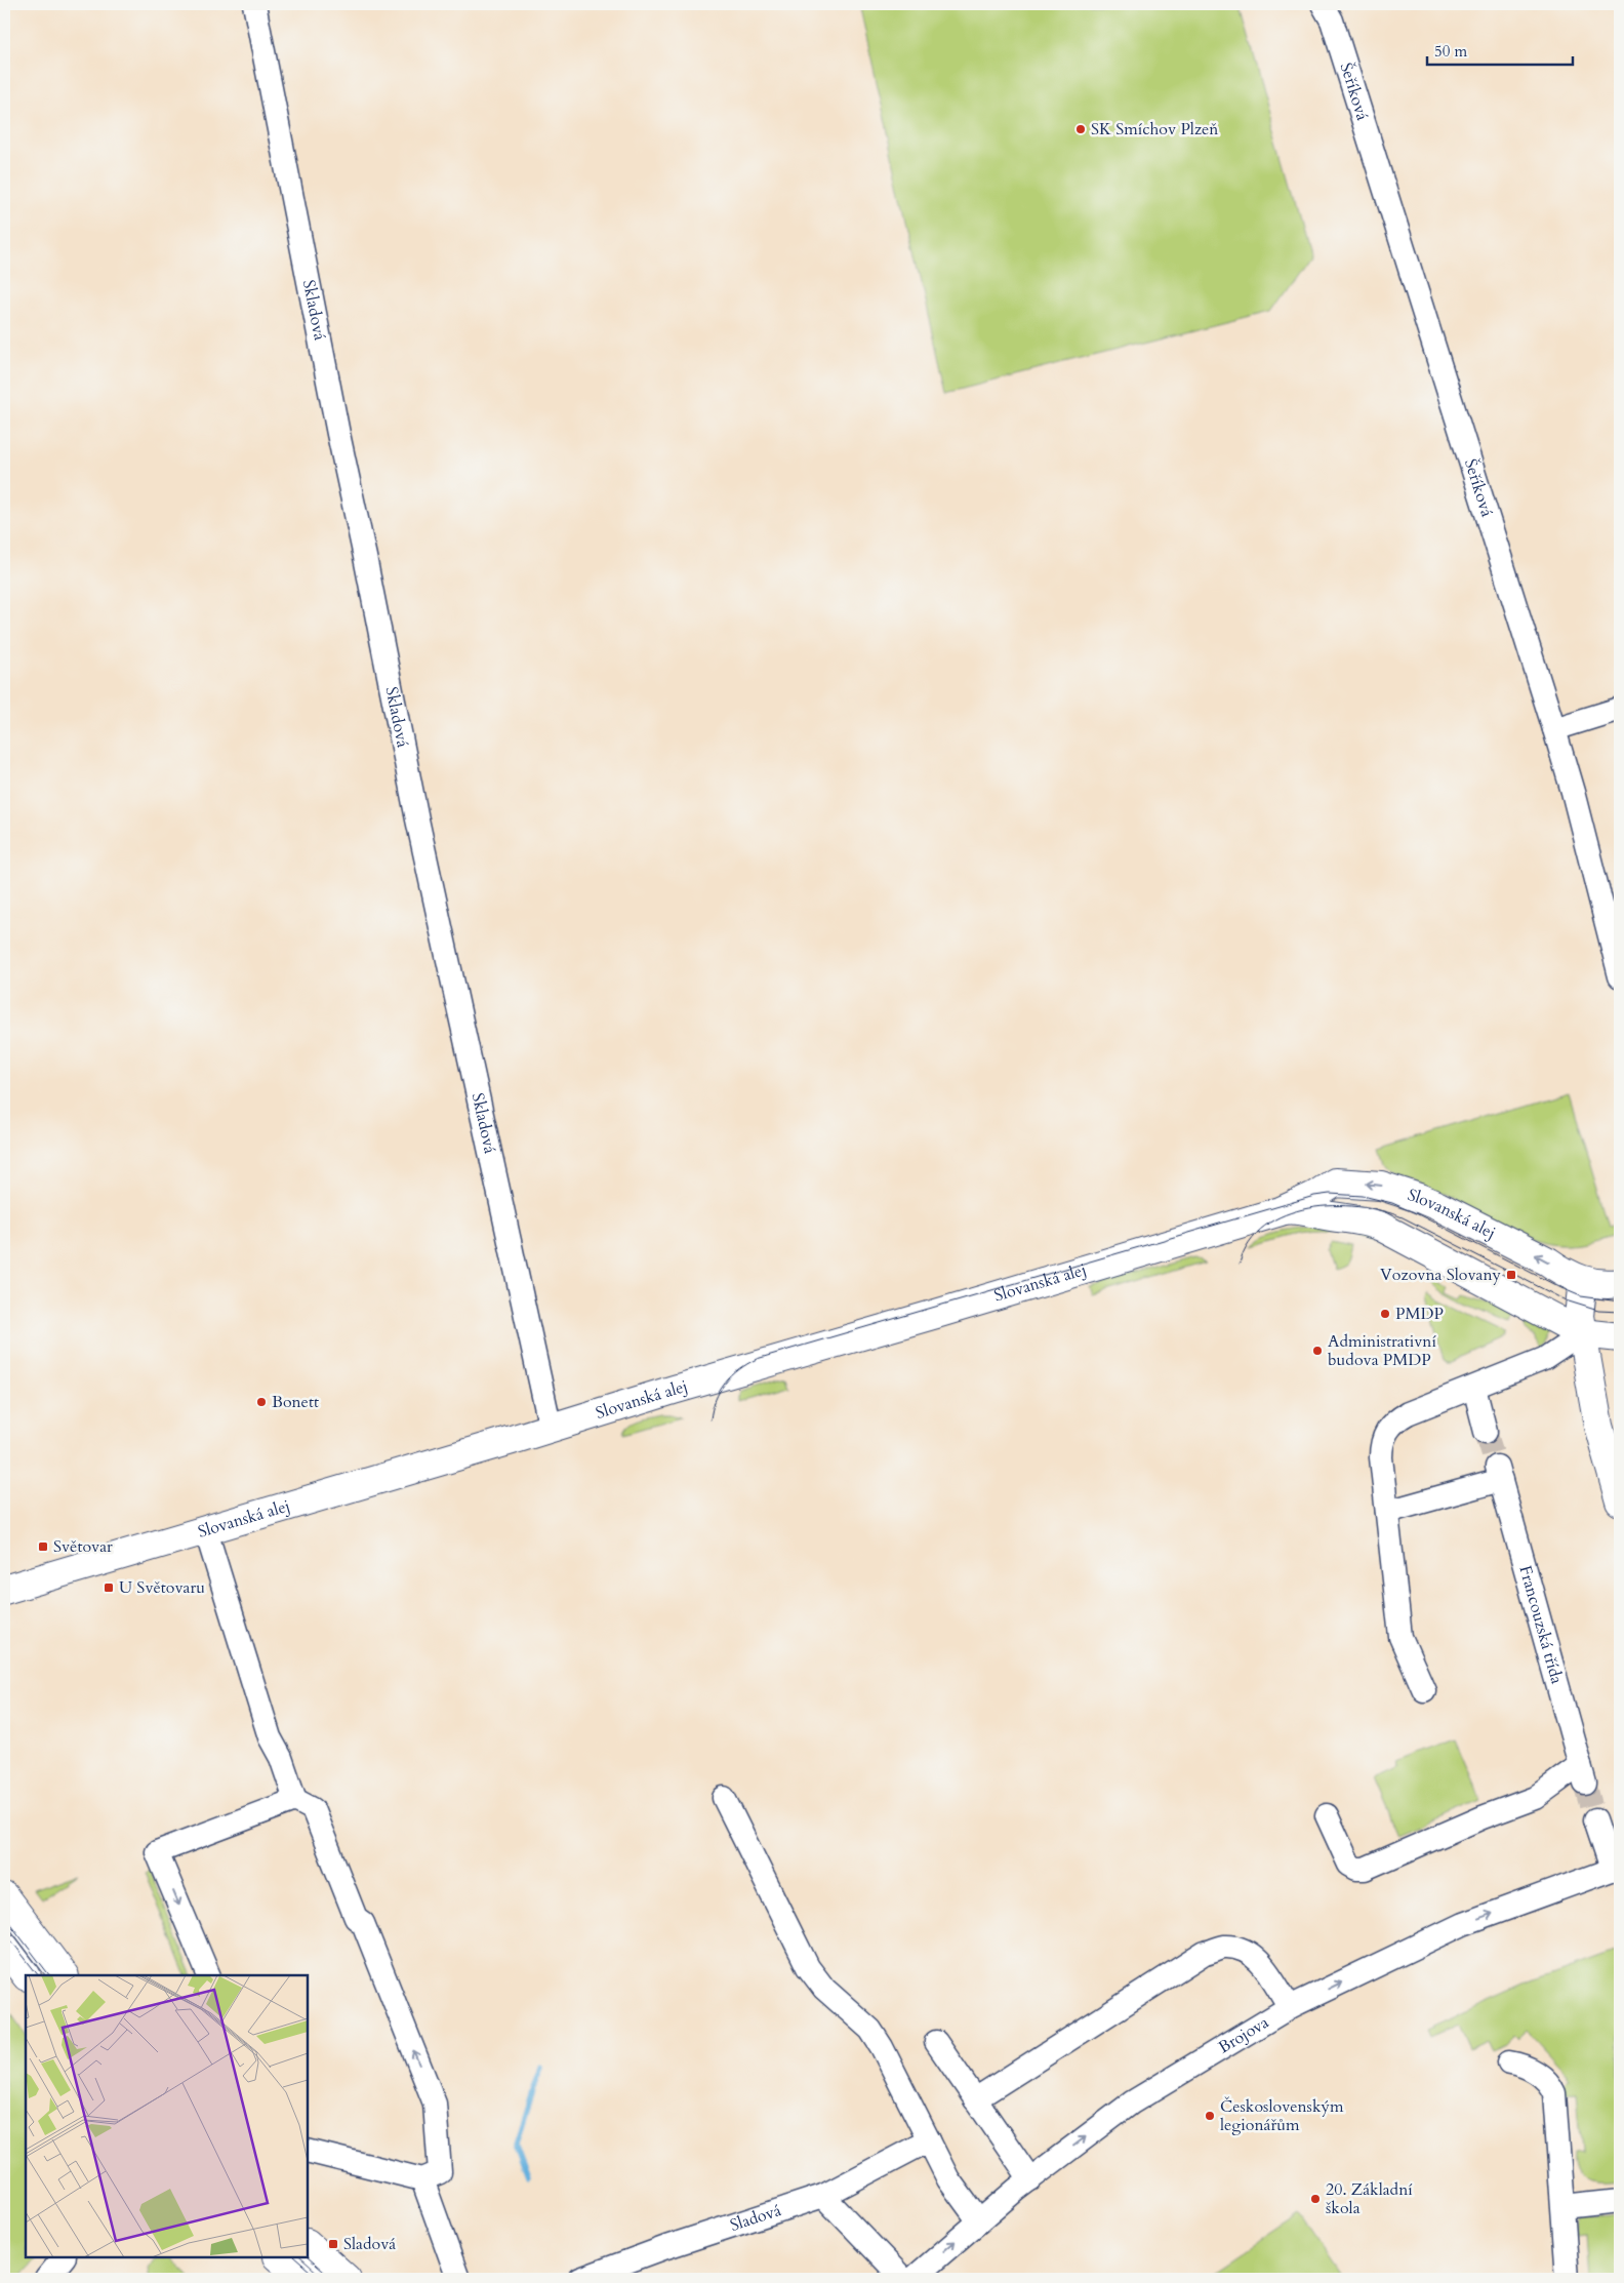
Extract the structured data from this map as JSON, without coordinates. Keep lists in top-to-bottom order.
{
  "streets": {
    "main road": ["Slovanská alej"],
    "street": [
      "Šeříková",
      "Skladová",
      "Francouzská třída",
      "Brojova",
      "Sladová"
    ]
  },
  "crossings": [
    ["Skladová", "Slovanská alej"]
  ],
  "one_way": ["Brojova"],
  "places": {
    "other": [
      "SK Smíchov Plzeň",
      "PMDP",
      "Administrativní budova PMDP",
      "Bonett",
      "Československým legionářům",
      "20. Základní škola"
    ],
    "transit": [
      "Vozovna Slovany",
      "Světovar",
      "U Světovaru",
      "Sladová"
    ]
  },
  "scale_bar": "50 m"
}
